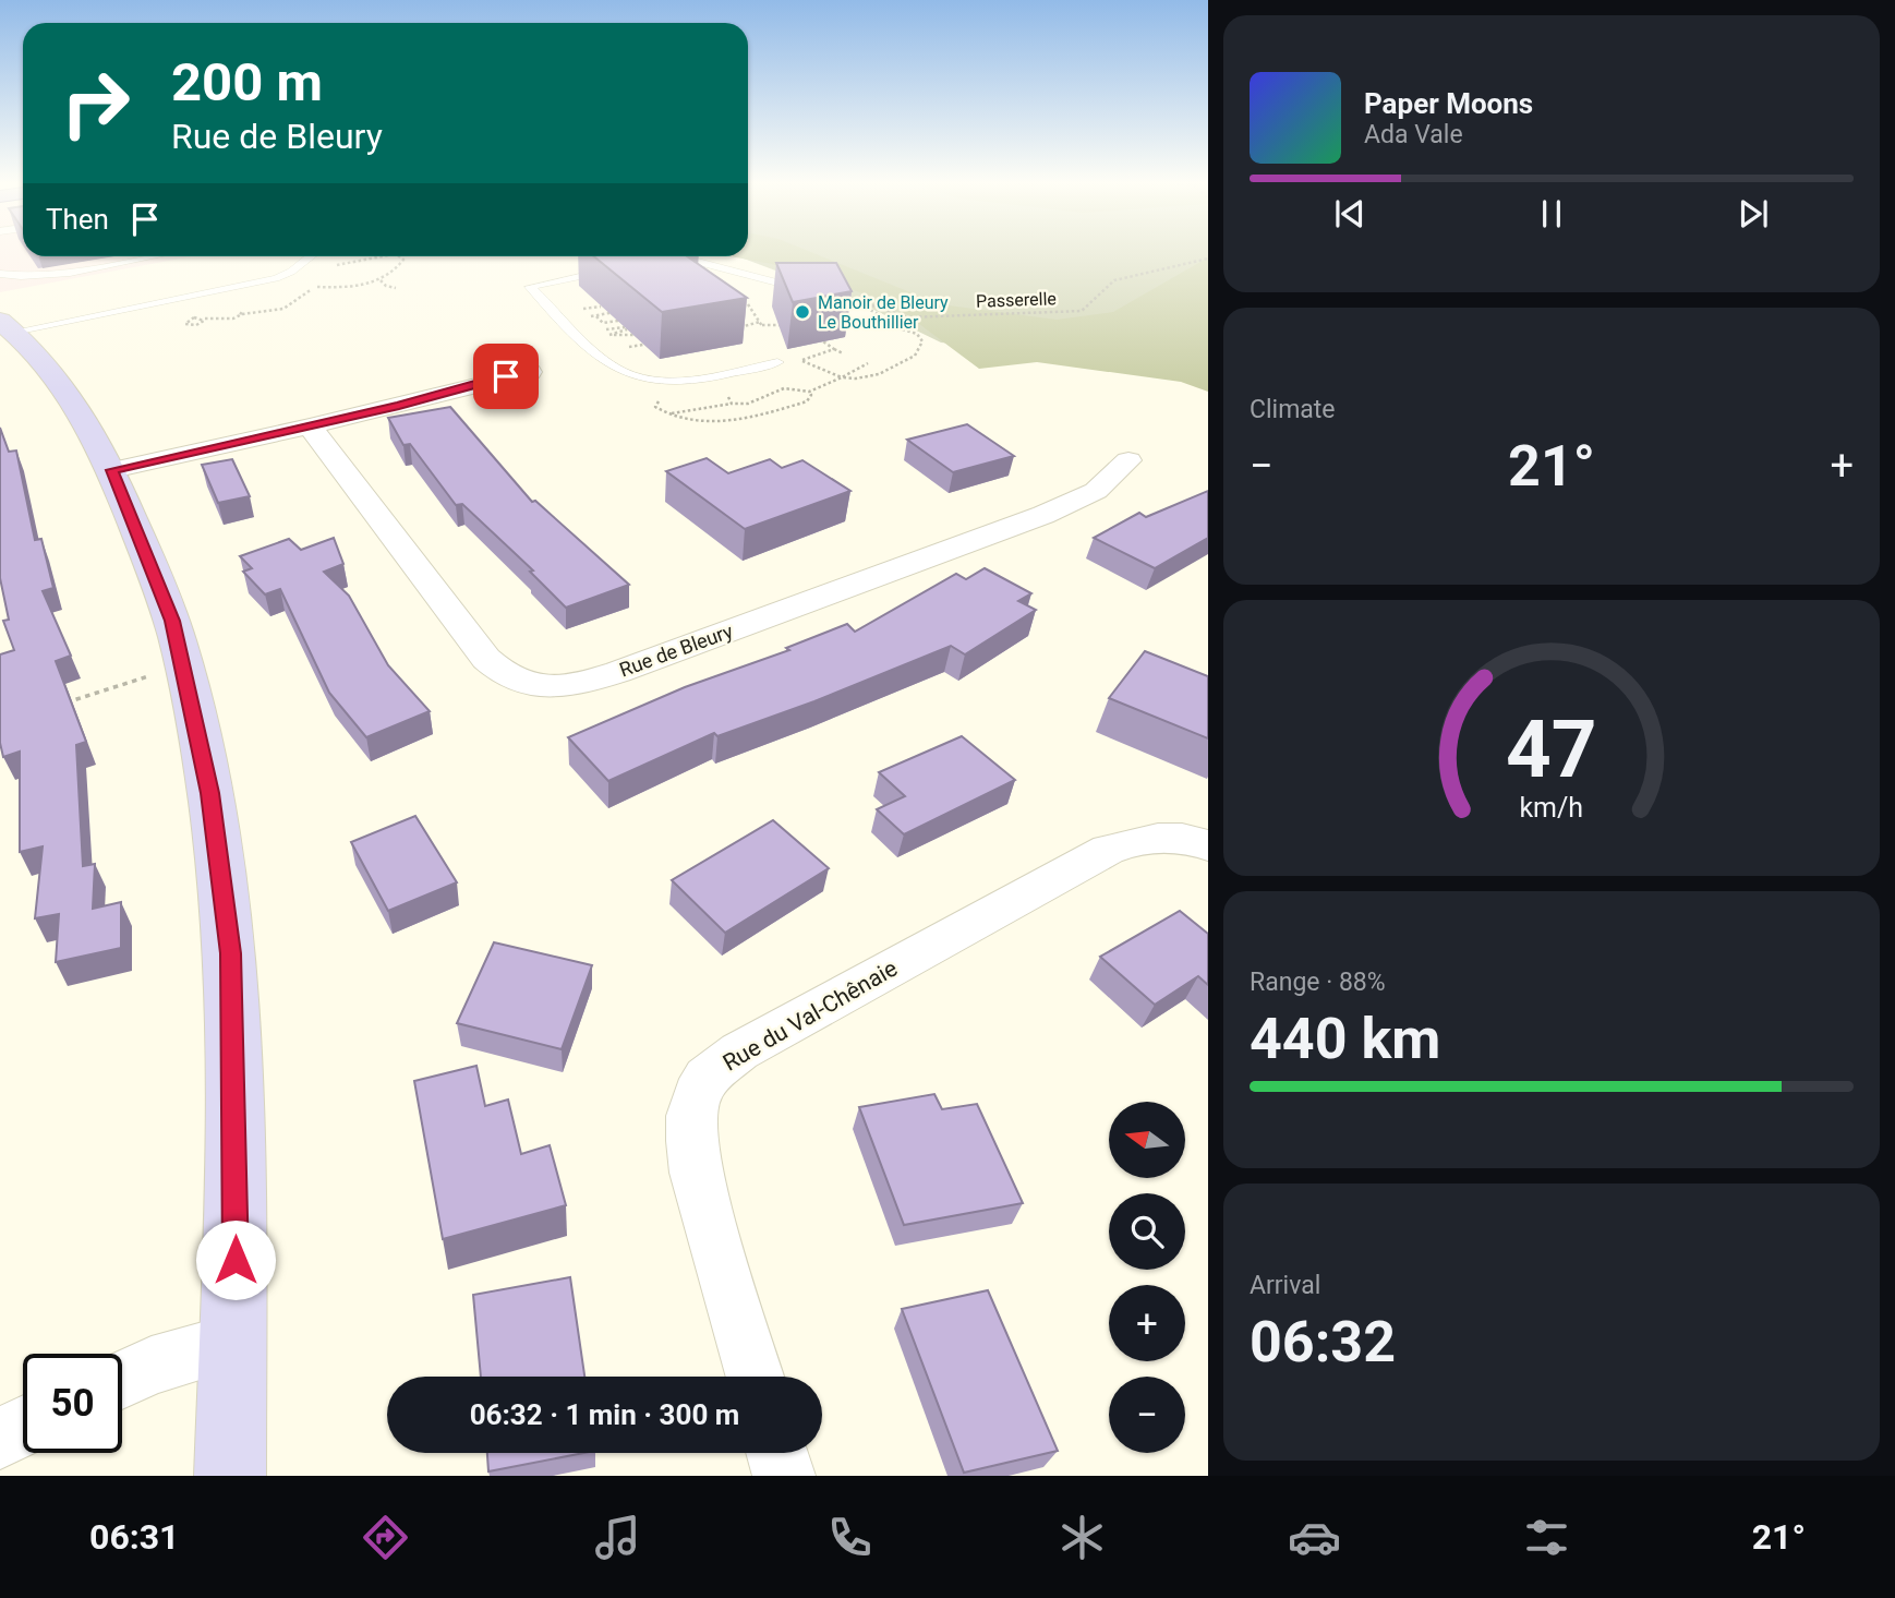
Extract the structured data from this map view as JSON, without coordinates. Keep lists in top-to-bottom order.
{
  "streets": {
    "street": ["Rue de Bleury", "Rue du Val-Chênaie"],
    "path": ["Passerelle"]
  },
  "places": ["Manoir de Bleury Le Bouthillier"],
  "north": "left",
  "page": {
    "turn": ["200 m", "Rue de Bleury"],
    "song": ["Paper Moons", "Ada Vale"],
    "then": "Then",
    "tile": [
      "Climate",
      ["Range · 88%", "440 km"],
      ["Arrival", "06:32"]
    ],
    "heat": ["−", "21°", "+"],
    "map_buttons": ["+", "−"],
    "limit": "50",
    "trip": "06:32 · 1 min · 300 m",
    "tabs": ["06:31", "21°"],
    "gauge": ["47", "km/h"]
  }
}
